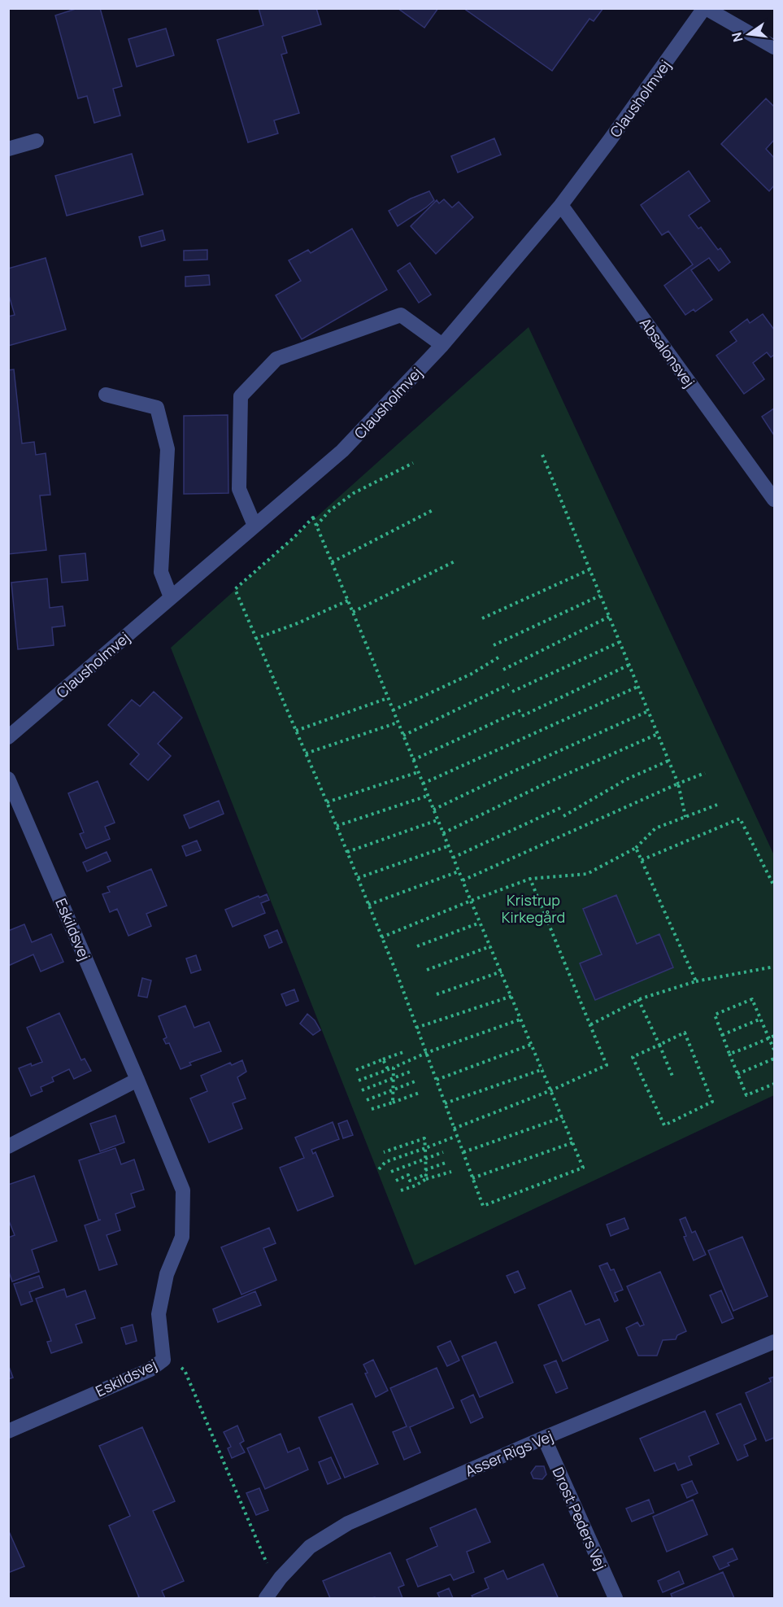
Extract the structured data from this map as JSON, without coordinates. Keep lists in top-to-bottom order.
{
  "streets": {
    "street": [
      "Clausholmvej",
      "Absalonsvej",
      "Eskildsvej",
      "Asser Rigs Vej",
      "Drost Peders Vej"
    ]
  },
  "crossings": [
    ["Clausholmvej", "Absalonsvej"],
    ["Asser Rigs Vej", "Drost Peders Vej"]
  ],
  "parks": ["Kristrup Kirkegård"],
  "north": "left"
}
